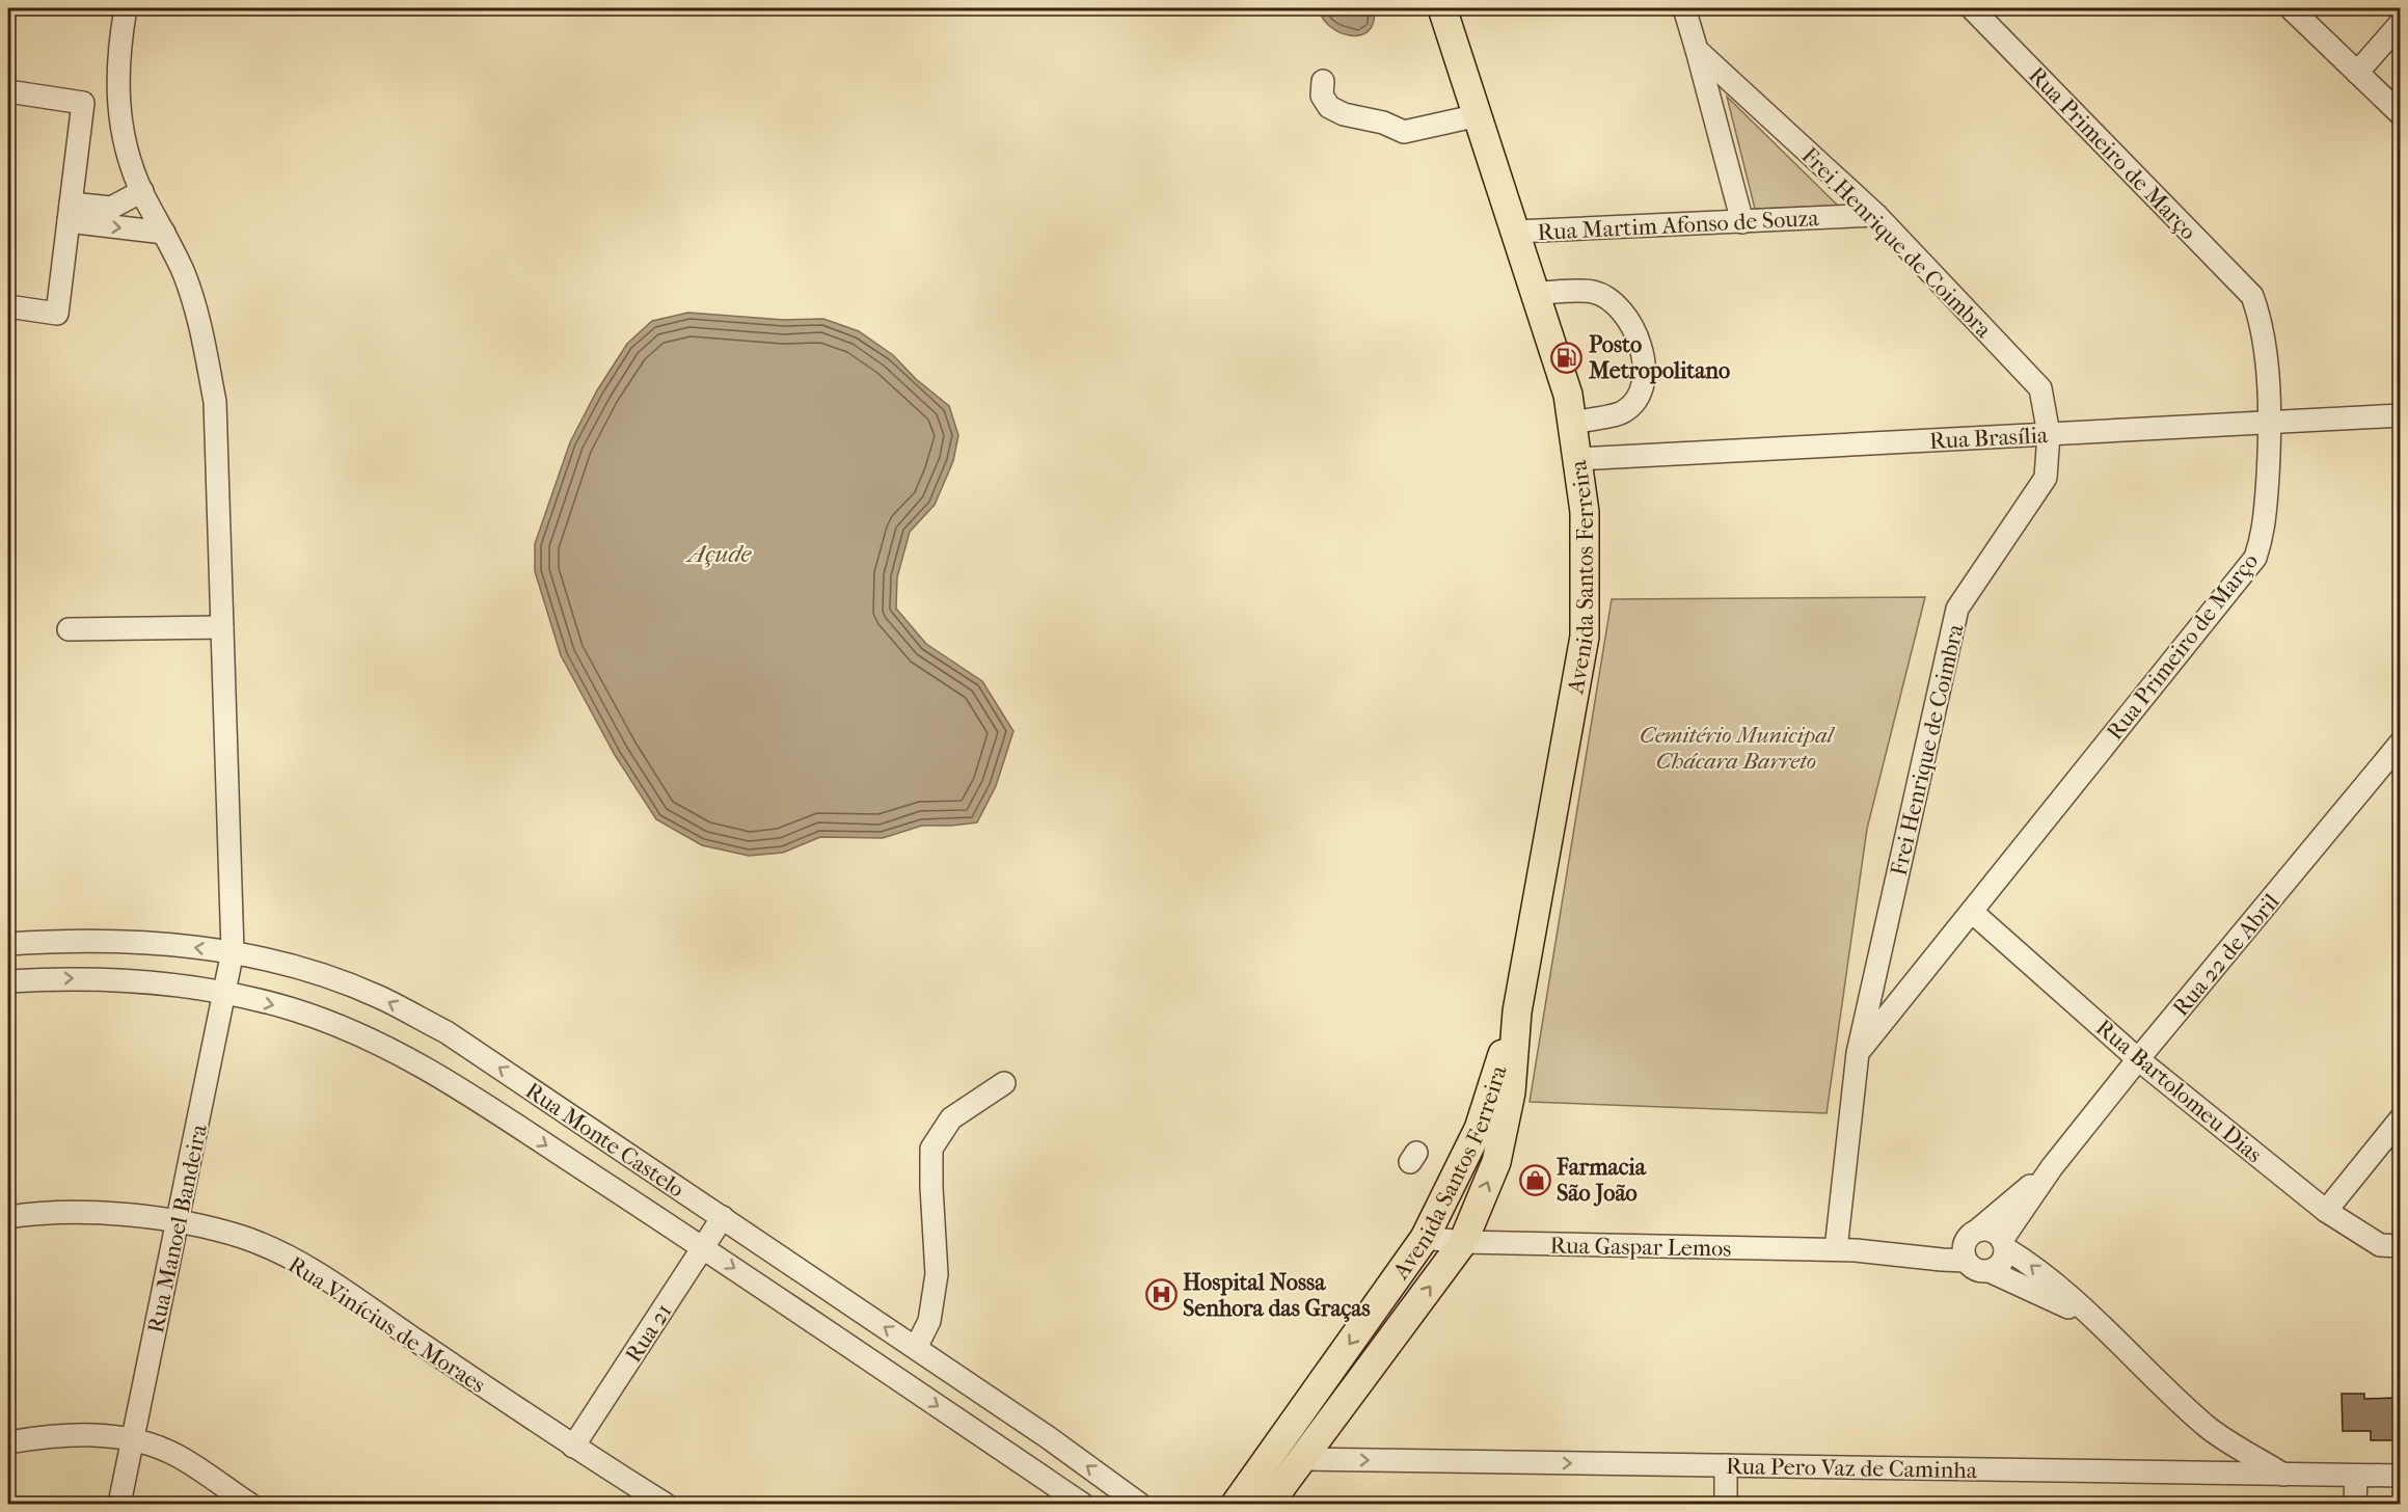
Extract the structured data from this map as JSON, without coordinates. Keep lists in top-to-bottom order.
{
  "streets": {
    "main road": ["Avenida Santos Ferreira"],
    "street": [
      "Rua Primeiro de Março",
      "Rua Martim Afonso de Souza",
      "Frei Henrique de Coimbra",
      "Rua Brasília",
      "Rua 22 de Abril",
      "Rua Bartolomeu Dias",
      "Rua Monte Castelo",
      "Rua Manoel Bandeira",
      "Rua Gaspar Lemos",
      "Rua Vinícius de Moraes",
      "Rua 21",
      "Rua Pero Vaz de Caminha"
    ]
  },
  "crossings": [
    ["Rua Primeiro de Março", "Frei Henrique de Coimbra"],
    ["Rua Primeiro de Março", "Rua Brasília"],
    ["Rua Primeiro de Março", "Rua Bartolomeu Dias"],
    ["Rua Martim Afonso de Souza", "Frei Henrique de Coimbra"],
    ["Rua Martim Afonso de Souza", "Avenida Santos Ferreira"],
    ["Frei Henrique de Coimbra", "Rua Brasília"],
    ["Frei Henrique de Coimbra", "Rua Gaspar Lemos"],
    ["Rua Brasília", "Avenida Santos Ferreira"],
    ["Avenida Santos Ferreira", "Rua Gaspar Lemos"],
    ["Avenida Santos Ferreira", "Rua Pero Vaz de Caminha"],
    ["Rua 22 de Abril", "Rua Bartolomeu Dias"],
    ["Rua 22 de Abril", "Rua Gaspar Lemos"],
    ["Rua Monte Castelo", "Rua Manoel Bandeira"],
    ["Rua Monte Castelo", "Rua 21"],
    ["Rua Manoel Bandeira", "Rua Vinícius de Moraes"],
    ["Rua Vinícius de Moraes", "Rua 21"]
  ],
  "one_way": ["Rua Pero Vaz de Caminha"],
  "water": ["Açude"],
  "parks": ["Cemitério Municipal Chácara Barreto"],
  "places": {
    "fuel station": ["Posto Metropolitano"],
    "shop": ["Farmacia São João"],
    "hospital": ["Hospital Nossa Senhora das Graças"]
  }
}
